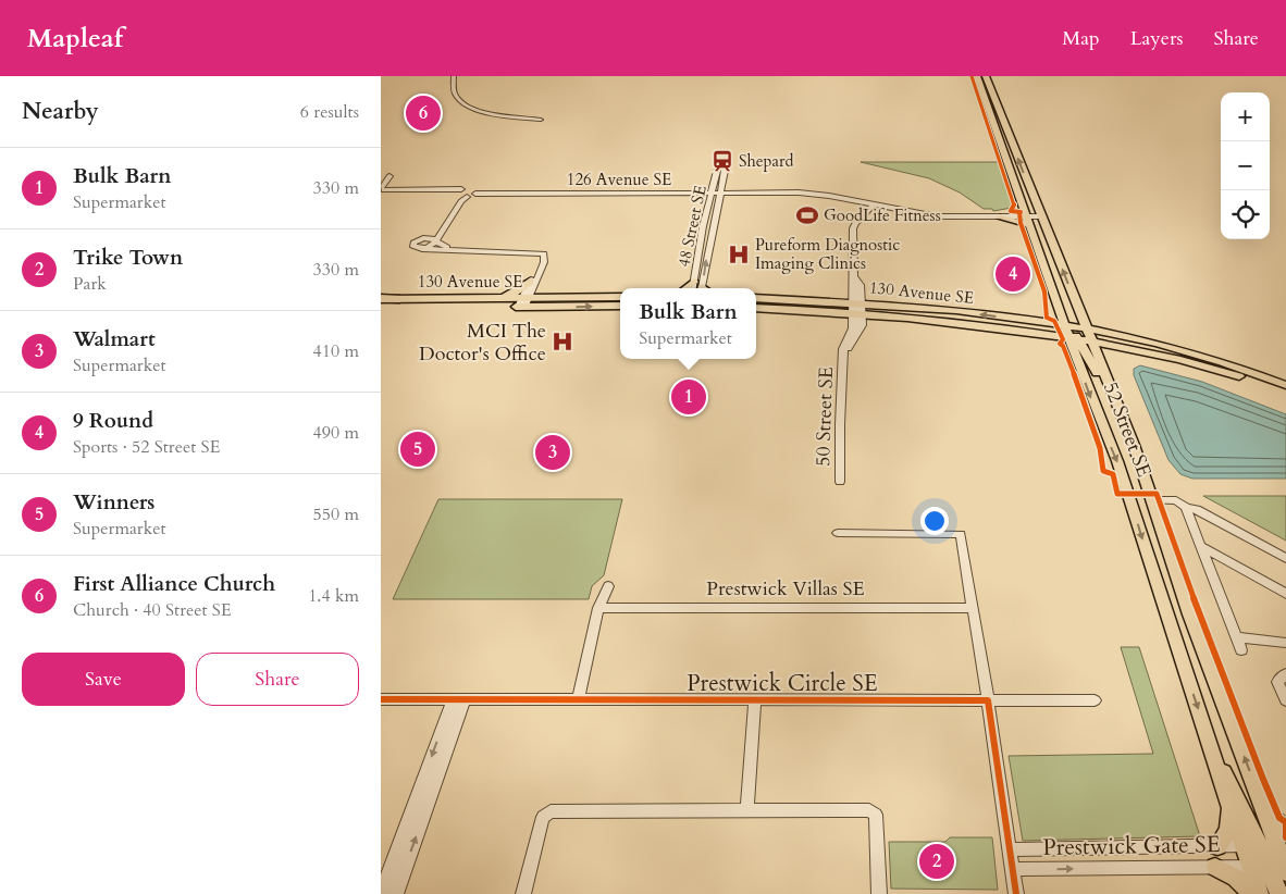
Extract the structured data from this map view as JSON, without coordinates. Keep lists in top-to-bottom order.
{
  "streets": {
    "main road": ["130 Avenue SE", "52 Street SE"],
    "street": [
      "126 Avenue SE",
      "48 Street SE",
      "50 Street SE",
      "Prestwick Villas SE",
      "Prestwick Circle SE",
      "Prestwick Gate SE"
    ]
  },
  "crossings": [
    ["126 Avenue SE", "48 Street SE"],
    ["126 Avenue SE", "50 Street SE"],
    ["130 Avenue SE", "50 Street SE"],
    ["130 Avenue SE", "52 Street SE"],
    ["52 Street SE", "Prestwick Gate SE"]
  ],
  "places": {
    "station": ["Shepard"],
    "sports": ["GoodLife Fitness"],
    "hospital": ["Pureform Diagnostic Imaging Clinics", "MCI The Doctor's Office"]
  },
  "page": {
    "header": "Mapleaf",
    "nav": ["Map", "Layers", "Share"],
    "heading": ["Nearby", "6 results"],
    "map_buttons": ["+", "−"],
    "pins": [
      "6",
      "4",
      "1",
      "5",
      "3",
      "2"
    ],
    "list": [
      {
        "mark": "1",
        "name": "Bulk Barn",
        "note": "Supermarket",
        "value": "330 m"
      },
      {
        "mark": "2",
        "name": "Trike Town",
        "note": "Park",
        "value": "330 m"
      },
      {
        "mark": "3",
        "name": "Walmart",
        "note": "Supermarket",
        "value": "410 m"
      },
      {
        "mark": "4",
        "name": "9 Round",
        "note": "Sports · 52 Street SE",
        "value": "490 m"
      },
      {
        "mark": "5",
        "name": "Winners",
        "note": "Supermarket",
        "value": "550 m"
      },
      {
        "mark": "6",
        "name": "First Alliance Church",
        "note": "Church · 40 Street SE",
        "value": "1.4 km"
      }
    ],
    "popup": ["Bulk Barn", "Supermarket"],
    "buttons": ["Save", "Share"]
  }
}
